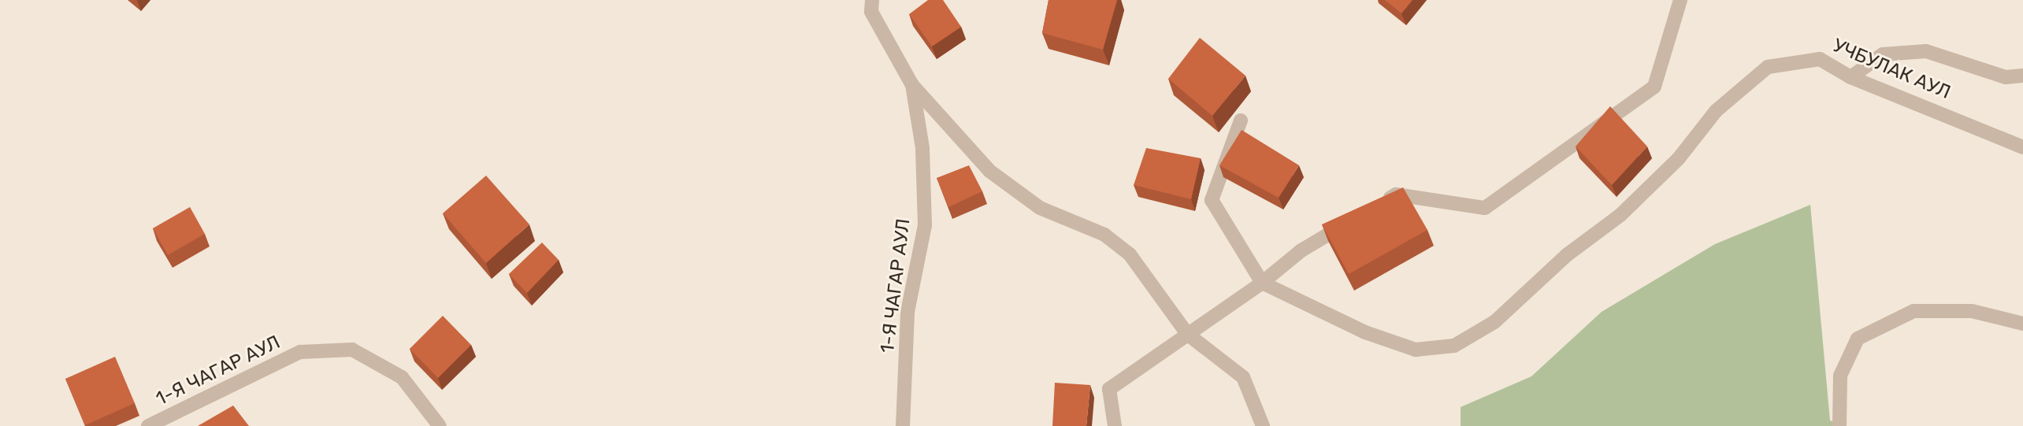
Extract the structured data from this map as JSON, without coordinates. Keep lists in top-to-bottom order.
{
  "streets": {
    "street": ["УЧБУЛАК АУЛ", "1-Я ЧАГАР АУЛ"]
  }
}
